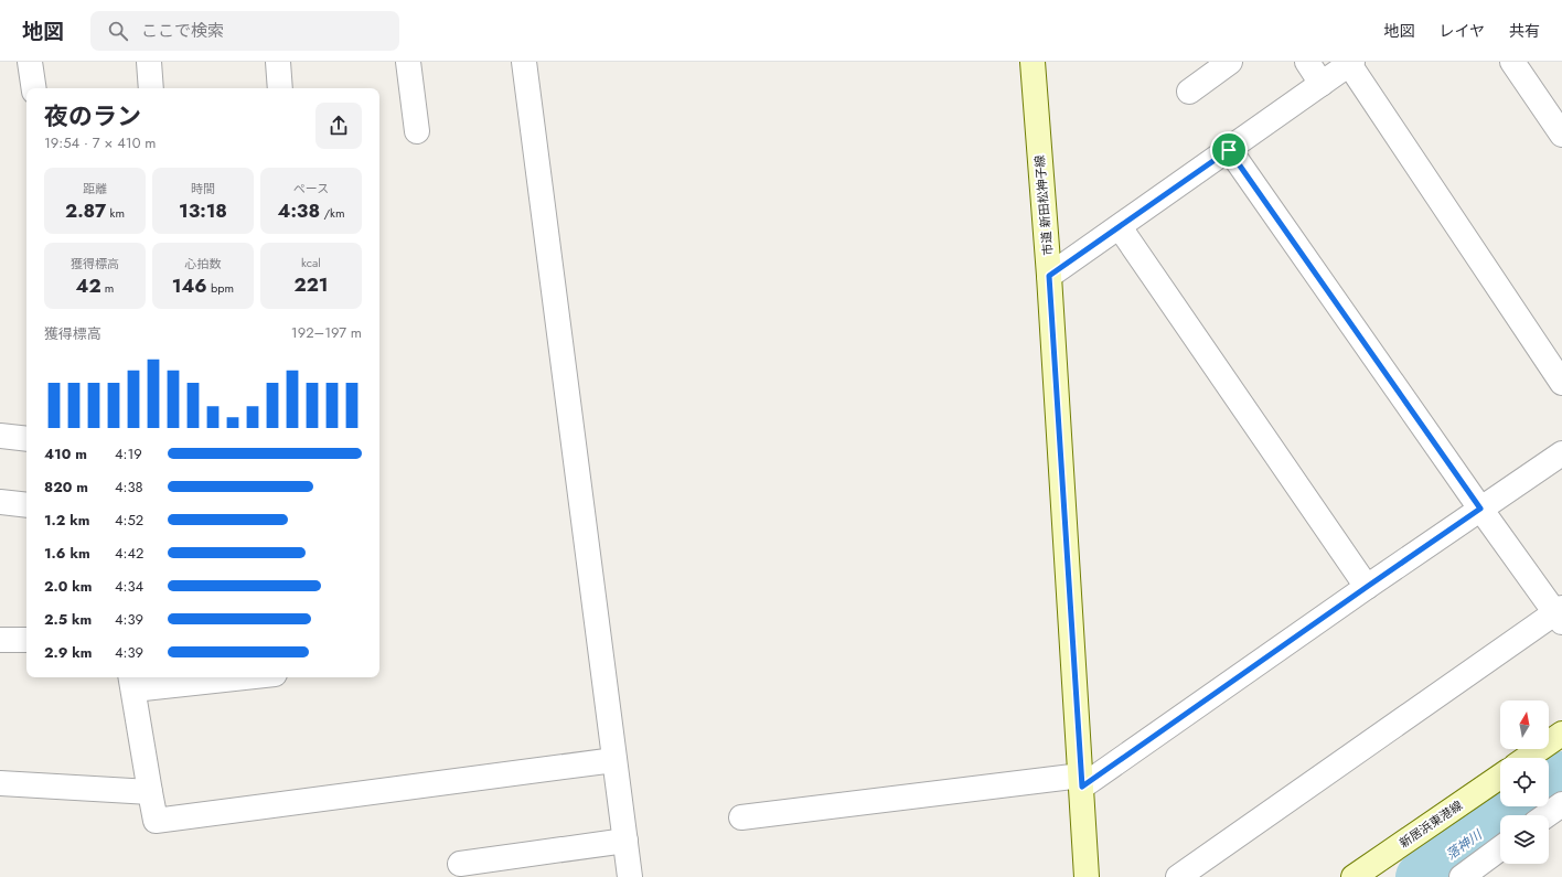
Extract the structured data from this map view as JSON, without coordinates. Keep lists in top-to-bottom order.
{
  "streets": {
    "street": ["市道 新田松神子線", "新居浜東港線"]
  },
  "water": ["落神川"],
  "north": "top",
  "page": {
    "header": "地図",
    "search": "ここで検索",
    "nav": ["地図", "レイヤ", "共有"],
    "heading": ["夜のラン", "19:54 · 7 × 410 m"],
    "stats": [
      ["距離", "2.87 km"],
      ["時間", "13:18"],
      ["ペース", "4:38 /km"],
      ["獲得標高", "42 m"],
      ["心拍数", "146 bpm"],
      ["kcal", "221"]
    ],
    "chart": ["獲得標高", "192–197 m"],
    "list": [
      {
        "name": "410 m",
        "note": "4:19"
      },
      {
        "name": "820 m",
        "note": "4:38"
      },
      {
        "name": "1.2 km",
        "note": "4:52"
      },
      {
        "name": "1.6 km",
        "note": "4:42"
      },
      {
        "name": "2.0 km",
        "note": "4:34"
      },
      {
        "name": "2.5 km",
        "note": "4:39"
      },
      {
        "name": "2.9 km",
        "note": "4:39"
      }
    ]
  }
}
